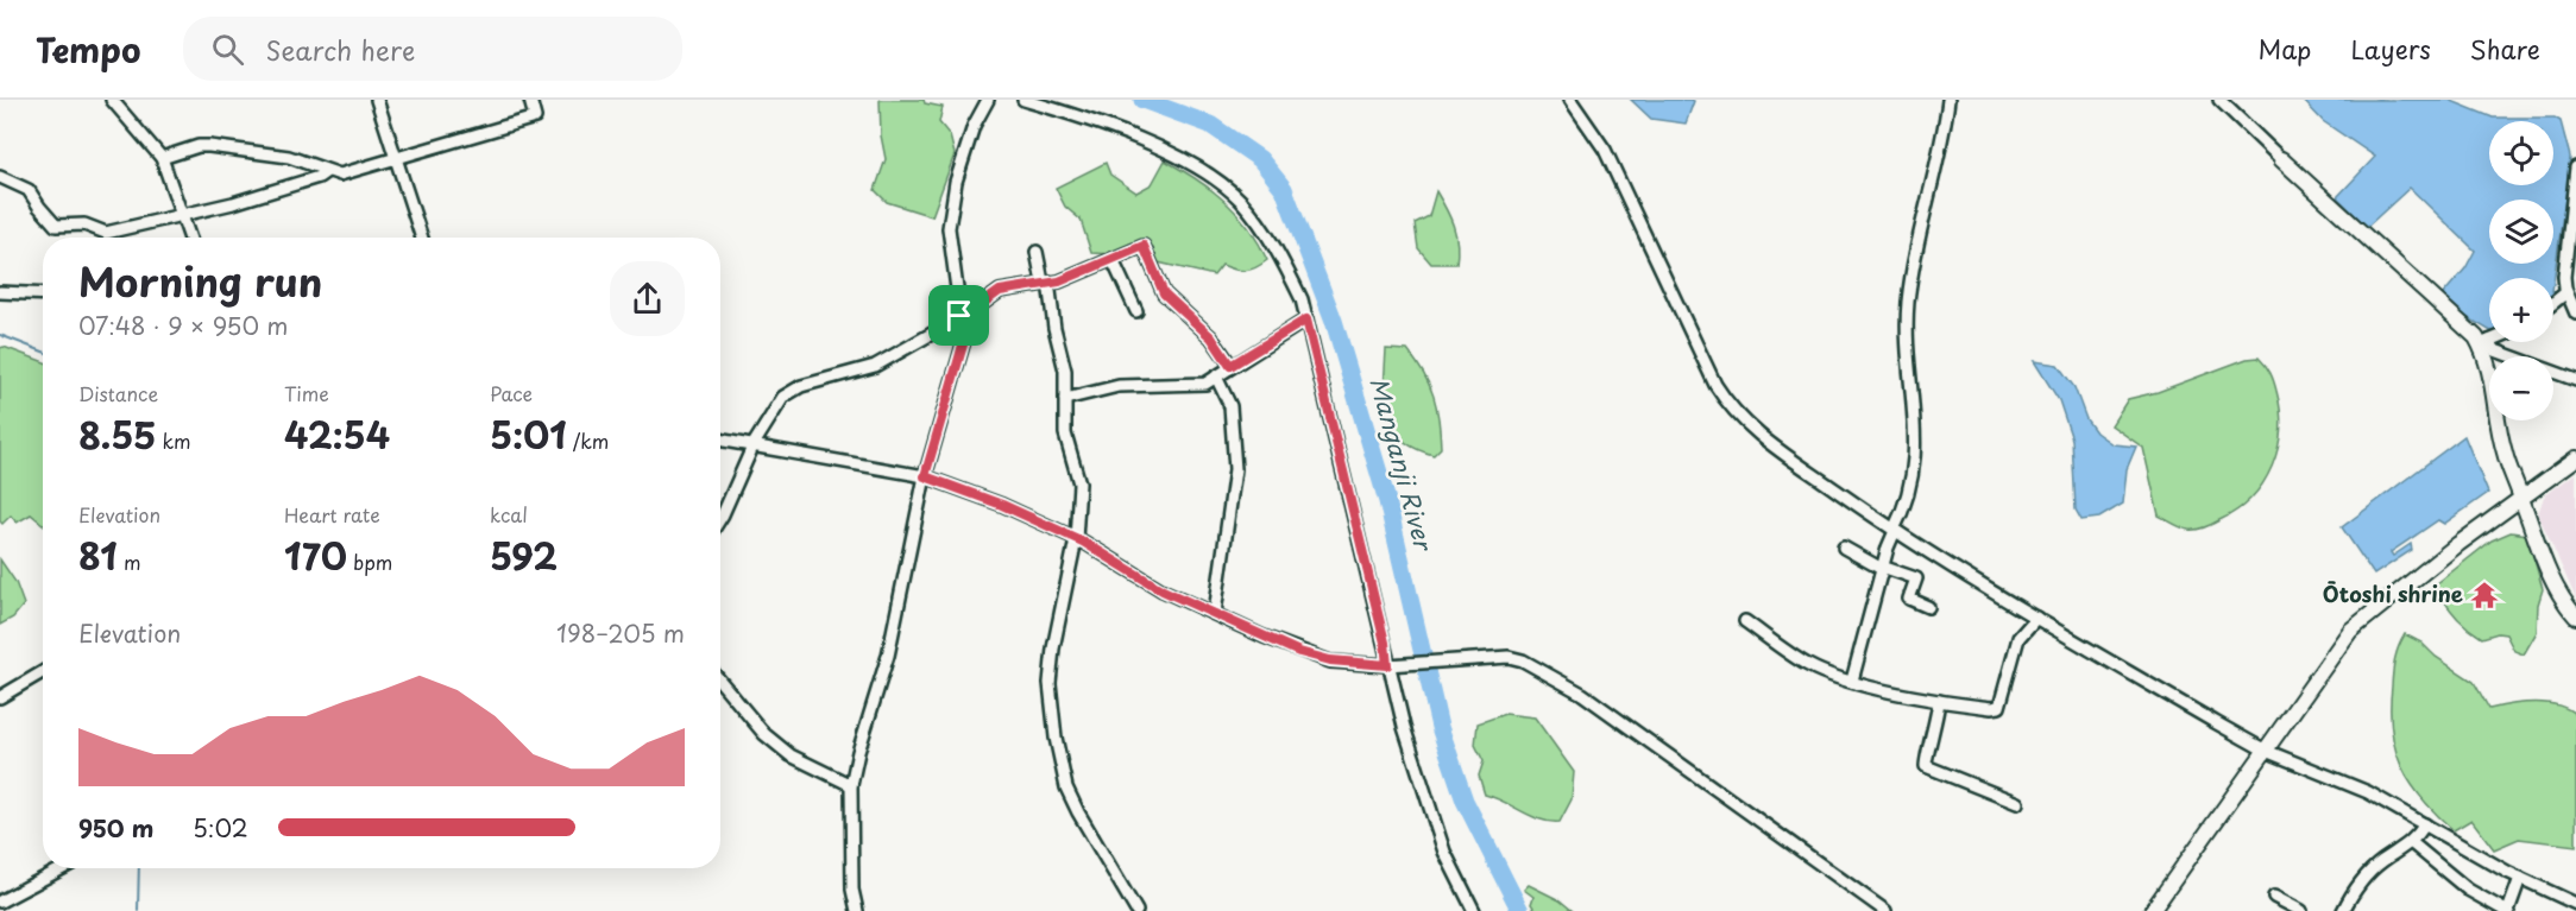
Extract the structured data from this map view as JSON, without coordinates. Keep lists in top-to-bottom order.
{
  "water": ["Manganji River"],
  "places": {
    "temple": ["Ōtoshi shrine"]
  },
  "page": {
    "header": "Tempo",
    "search": "Search here",
    "nav": ["Map", "Layers", "Share"],
    "map_buttons": ["+", "−"],
    "heading": ["Morning run", "07:48 · 9 × 950 m"],
    "stats": [
      ["Distance", "8.55 km"],
      ["Time", "42:54"],
      ["Pace", "5:01 /km"],
      ["Elevation", "81 m"],
      ["Heart rate", "170 bpm"],
      ["kcal", "592"]
    ],
    "chart": ["Elevation", "198–205 m"],
    "list": [
      {
        "name": "950 m",
        "note": "5:02"
      }
    ]
  }
}
